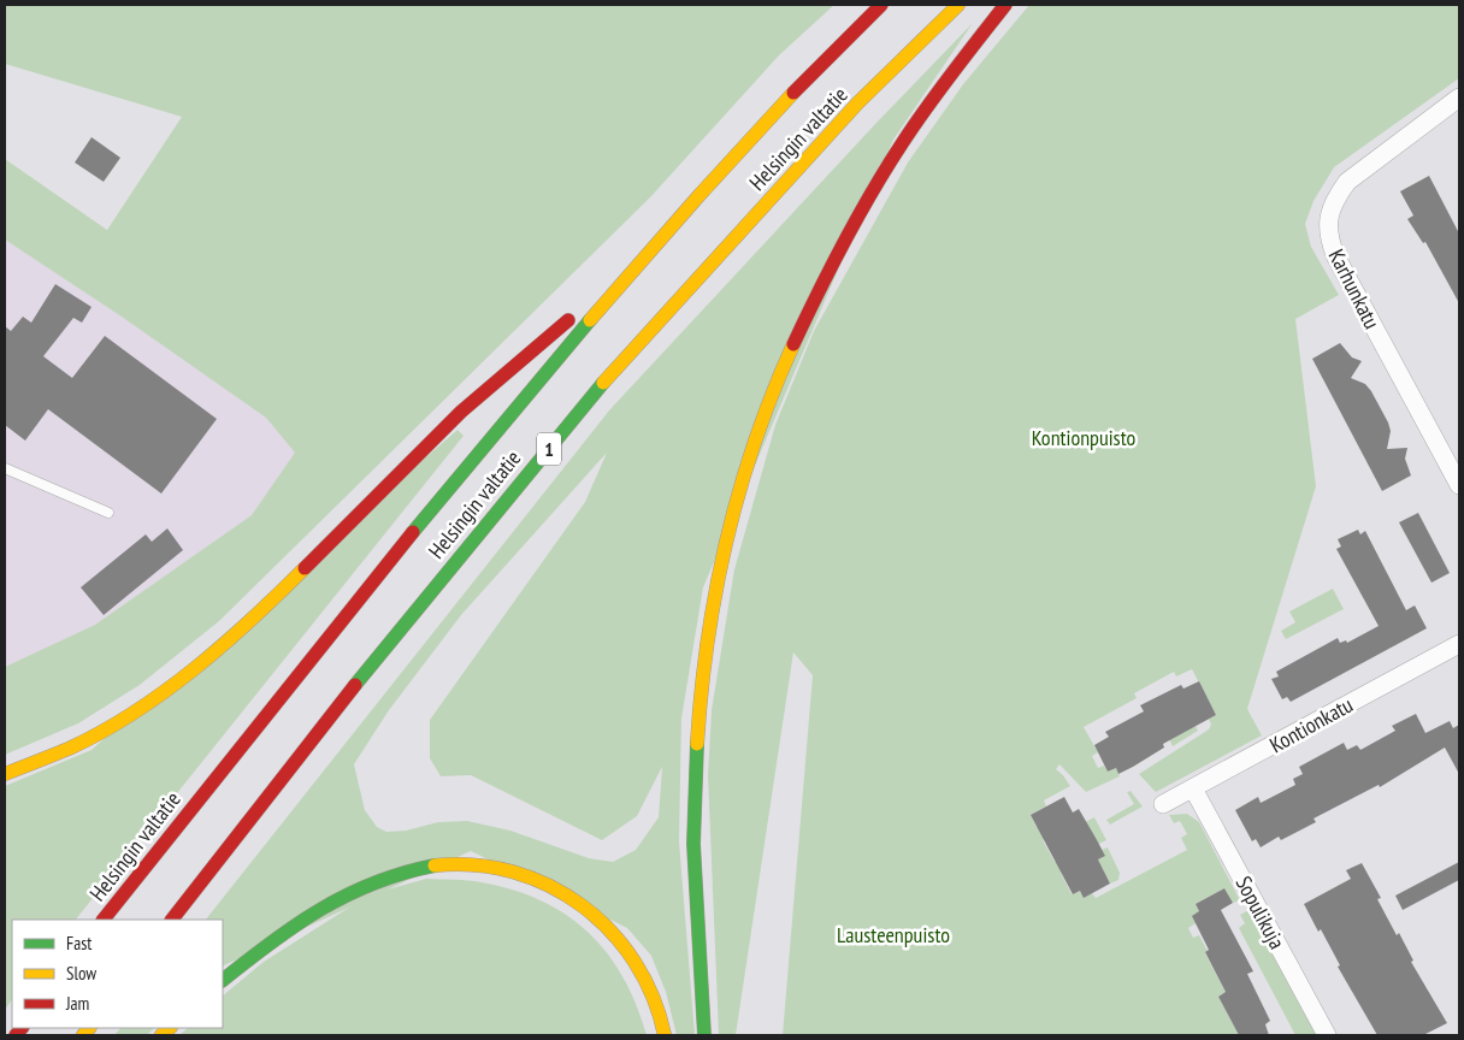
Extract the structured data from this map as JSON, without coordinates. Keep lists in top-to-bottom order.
{
  "streets": {
    "highway": ["Helsingin valtatie", "1"],
    "street": ["Karhunkatu", "Kontionkatu", "Sopulikuja"]
  },
  "crossings": [
    ["Kontionkatu", "Sopulikuja"]
  ],
  "parks": ["Kontionpuisto", "Lausteenpuisto"],
  "legend": ["Fast", "Slow", "Jam"]
}
